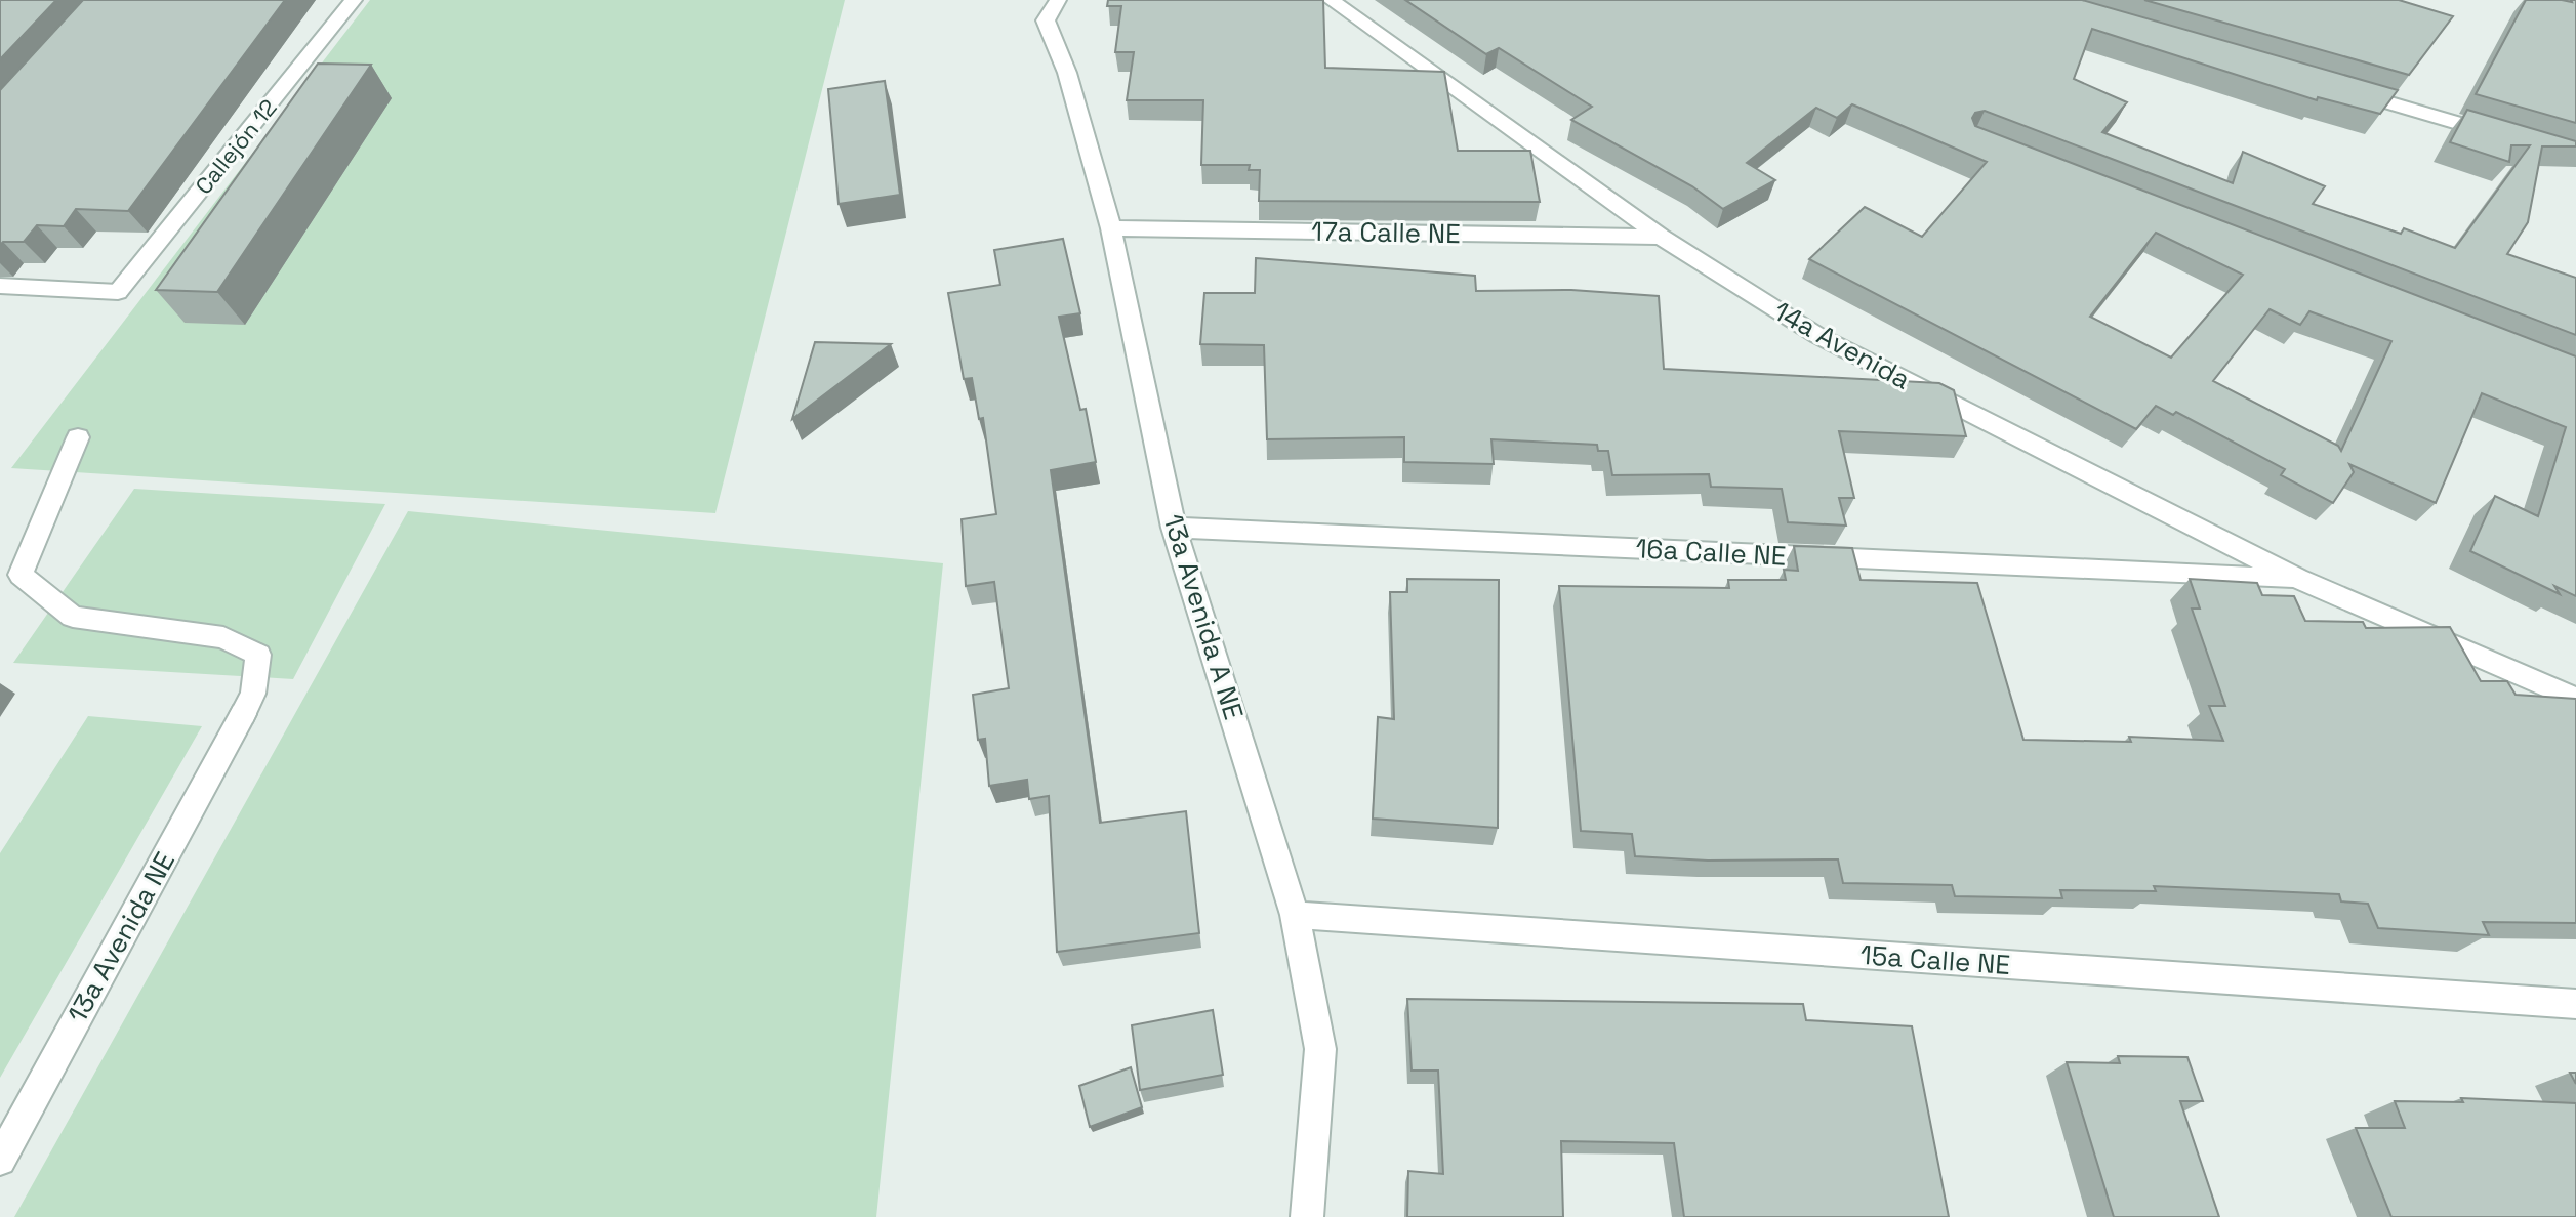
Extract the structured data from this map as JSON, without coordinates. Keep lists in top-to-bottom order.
{
  "streets": {
    "street": [
      "Callejón 12",
      "17a Calle NE",
      "14a Avenida",
      "16a Calle NE",
      "13a Avenida A NE",
      "13a Avenida NE",
      "15a Calle NE"
    ]
  },
  "crossings": [
    ["17a Calle NE", "14a Avenida"],
    ["17a Calle NE", "13a Avenida A NE"],
    ["14a Avenida", "16a Calle NE"],
    ["16a Calle NE", "13a Avenida A NE"],
    ["13a Avenida A NE", "15a Calle NE"]
  ]
}
